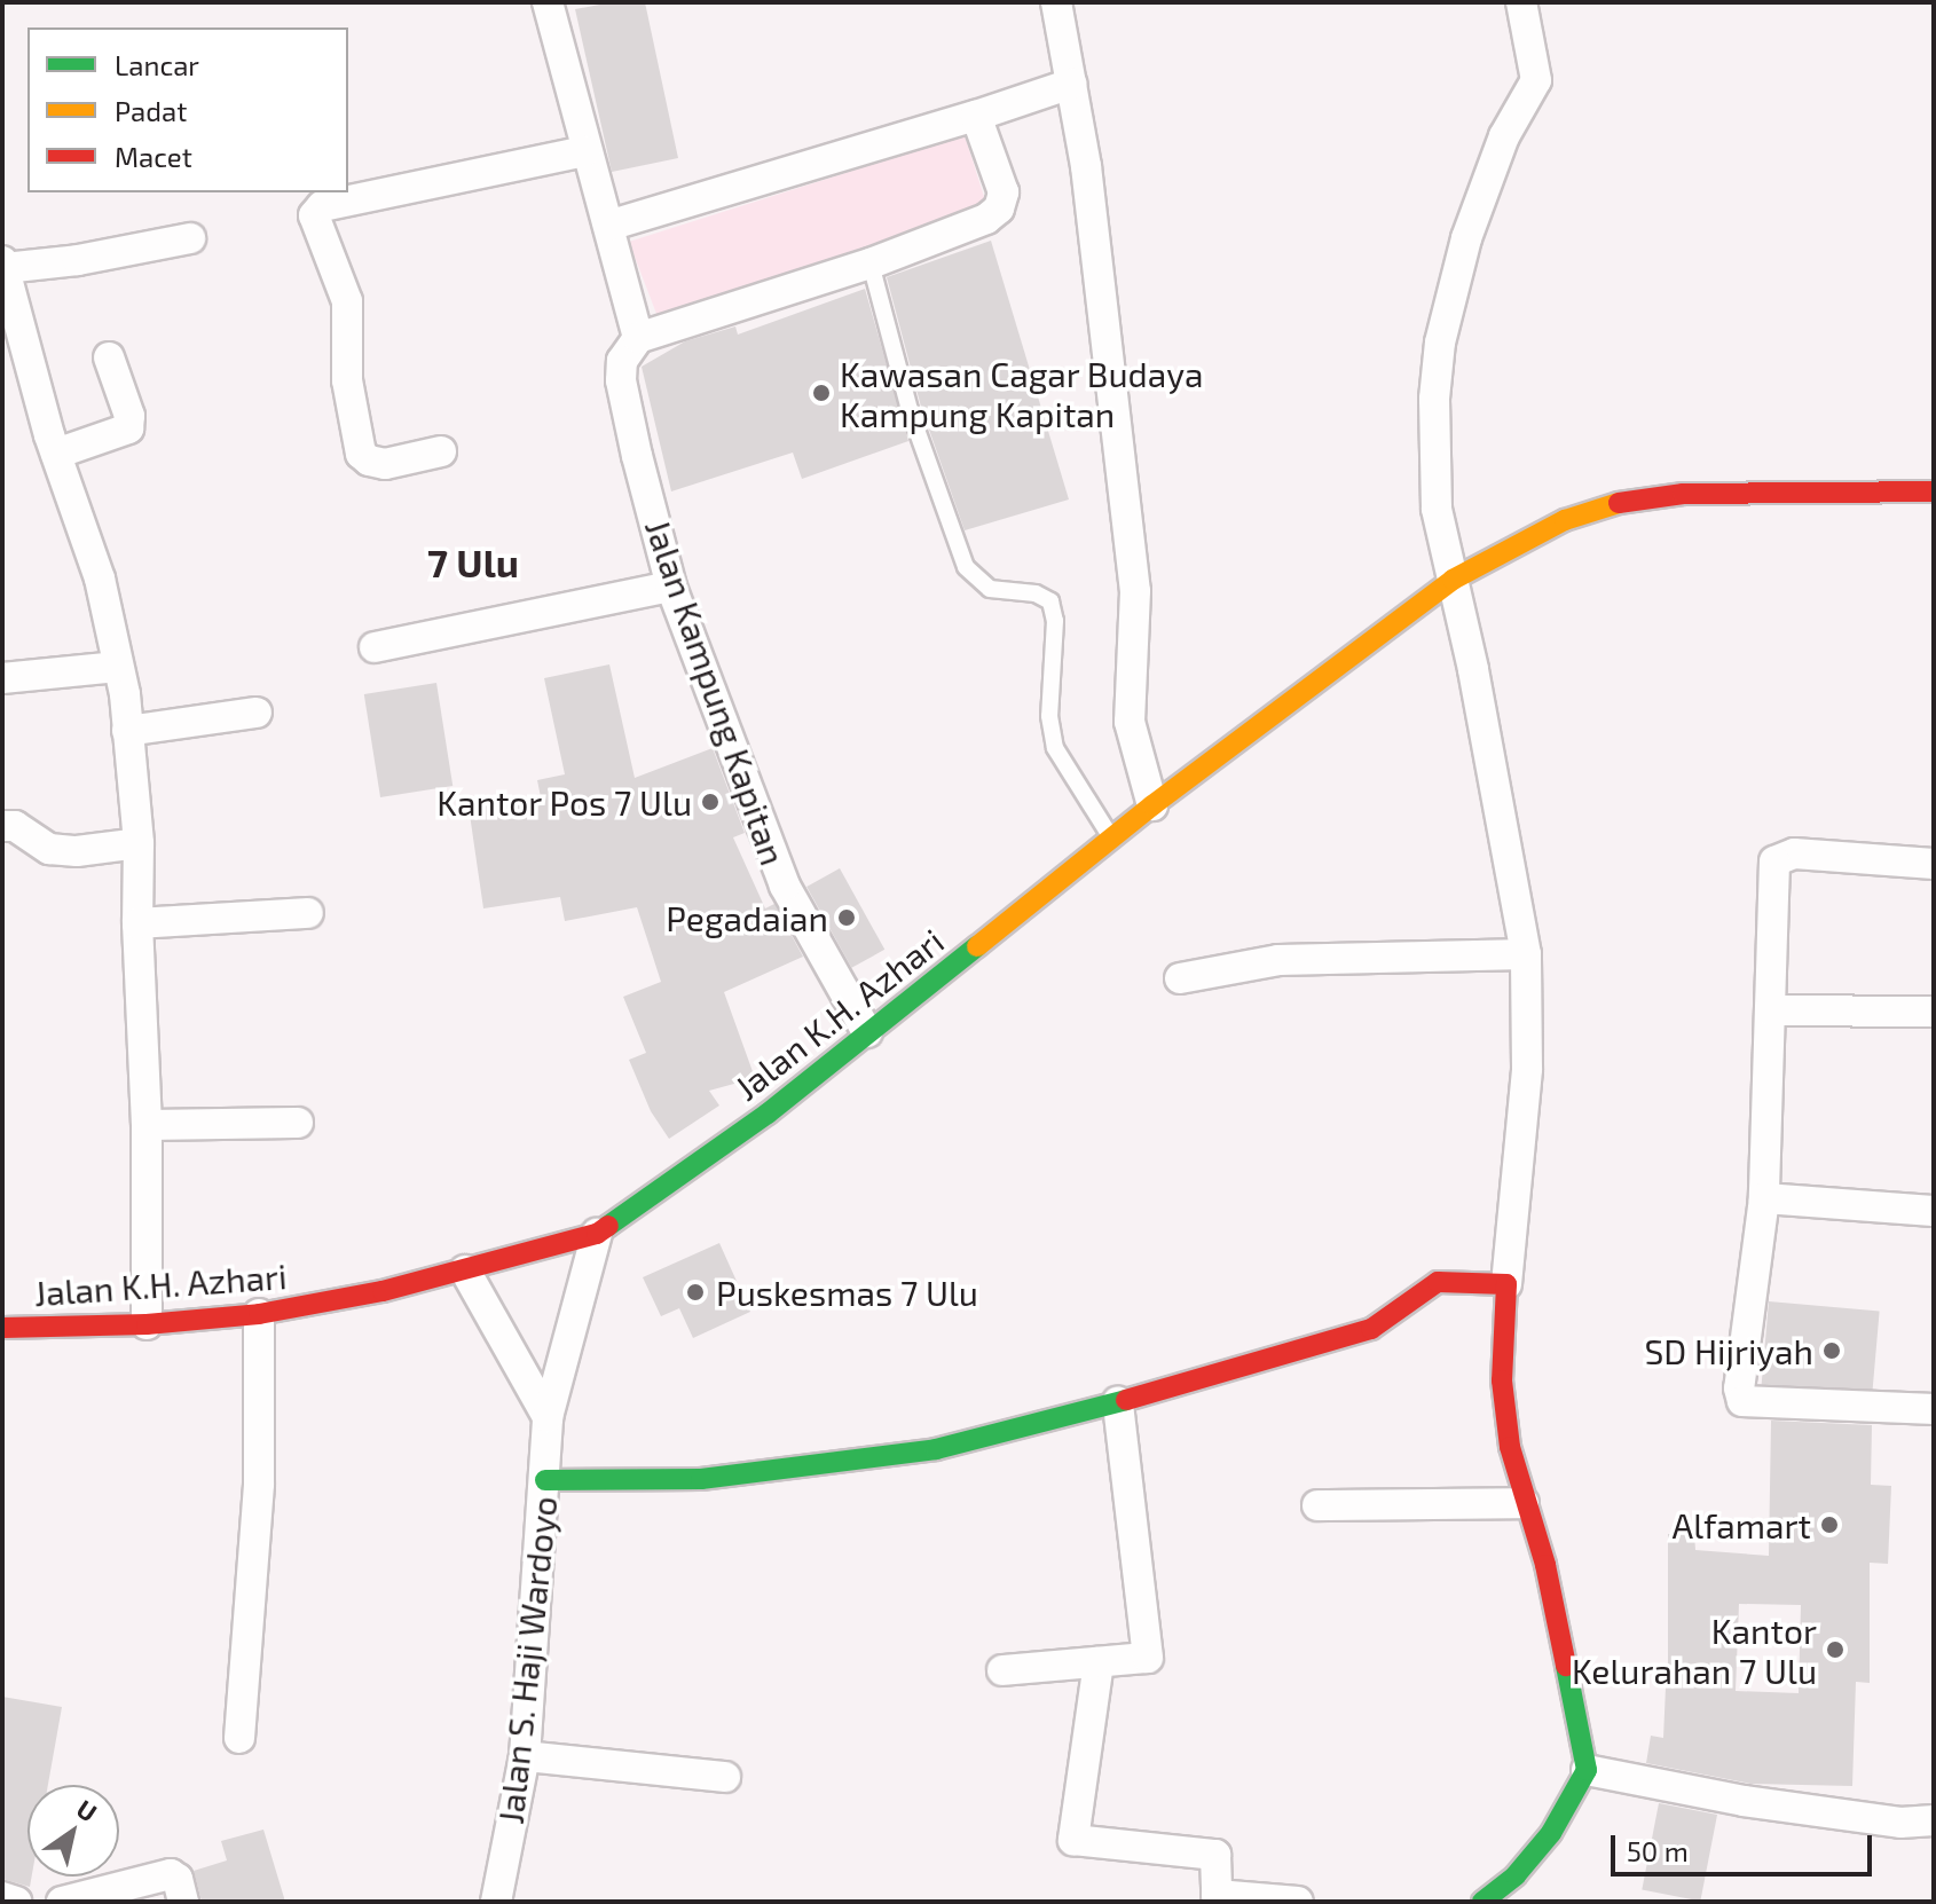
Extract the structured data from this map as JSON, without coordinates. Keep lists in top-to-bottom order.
{
  "streets": {
    "street": ["Jalan Kampung Kapitan", "Jalan K.H. Azhari", "Jalan S. Haji Wardoyo"]
  },
  "crossings": [
    ["Jalan Kampung Kapitan", "Jalan K.H. Azhari"],
    ["Jalan K.H. Azhari", "Jalan S. Haji Wardoyo"]
  ],
  "districts": ["7 Ulu"],
  "places": [
    "Kawasan Cagar Budaya Kampung Kapitan",
    "Kantor Pos 7 Ulu",
    "Pegadaian",
    "Puskesmas 7 Ulu",
    "SD Hijriyah",
    "Alfamart",
    "Kantor Kelurahan 7 Ulu"
  ],
  "legend": ["Lancar", "Padat", "Macet"],
  "scale_bar": "50 m",
  "north": "top right"
}
